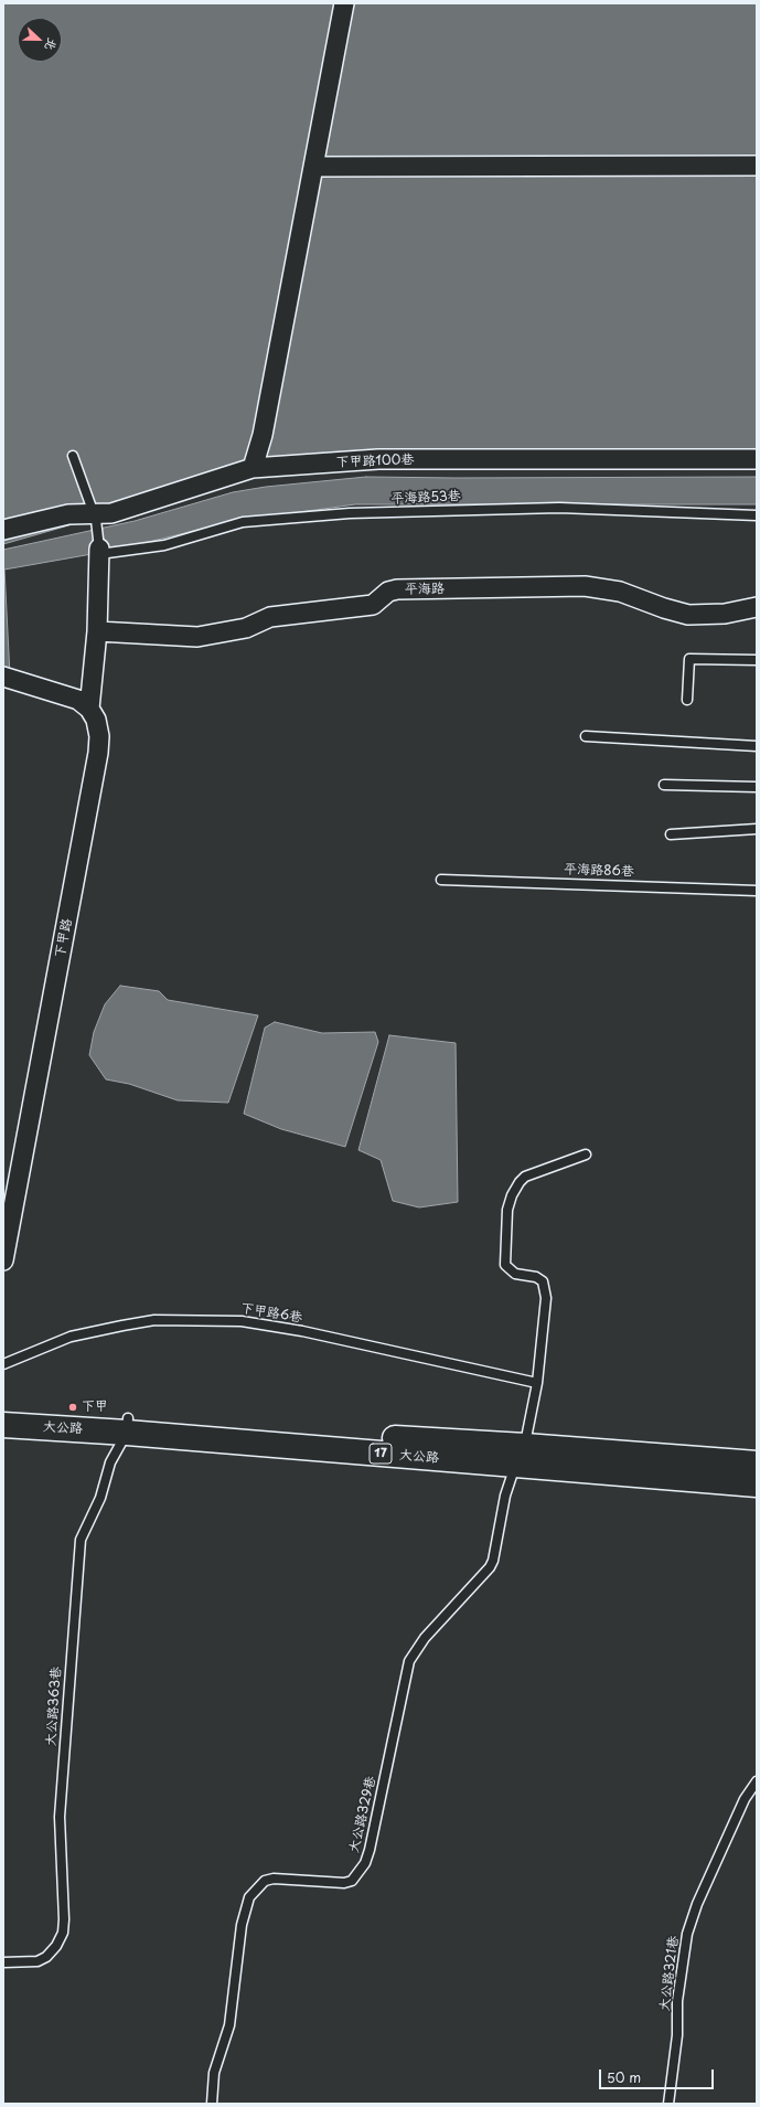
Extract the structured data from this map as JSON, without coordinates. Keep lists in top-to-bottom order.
{
  "streets": {
    "main road": ["大公路", "17"],
    "street": ["下甲路100巷", "平海路", "下甲路"],
    "lane": [
      "平海路53巷",
      "平海路86巷",
      "下甲路6巷",
      "大公路363巷",
      "大公路329巷",
      "大公路321巷"
    ]
  },
  "crossings": [
    ["大公路", "大公路363巷"],
    ["大公路", "大公路329巷"]
  ],
  "places": ["下甲"],
  "scale_bar": "50 m",
  "north": "right"
}
